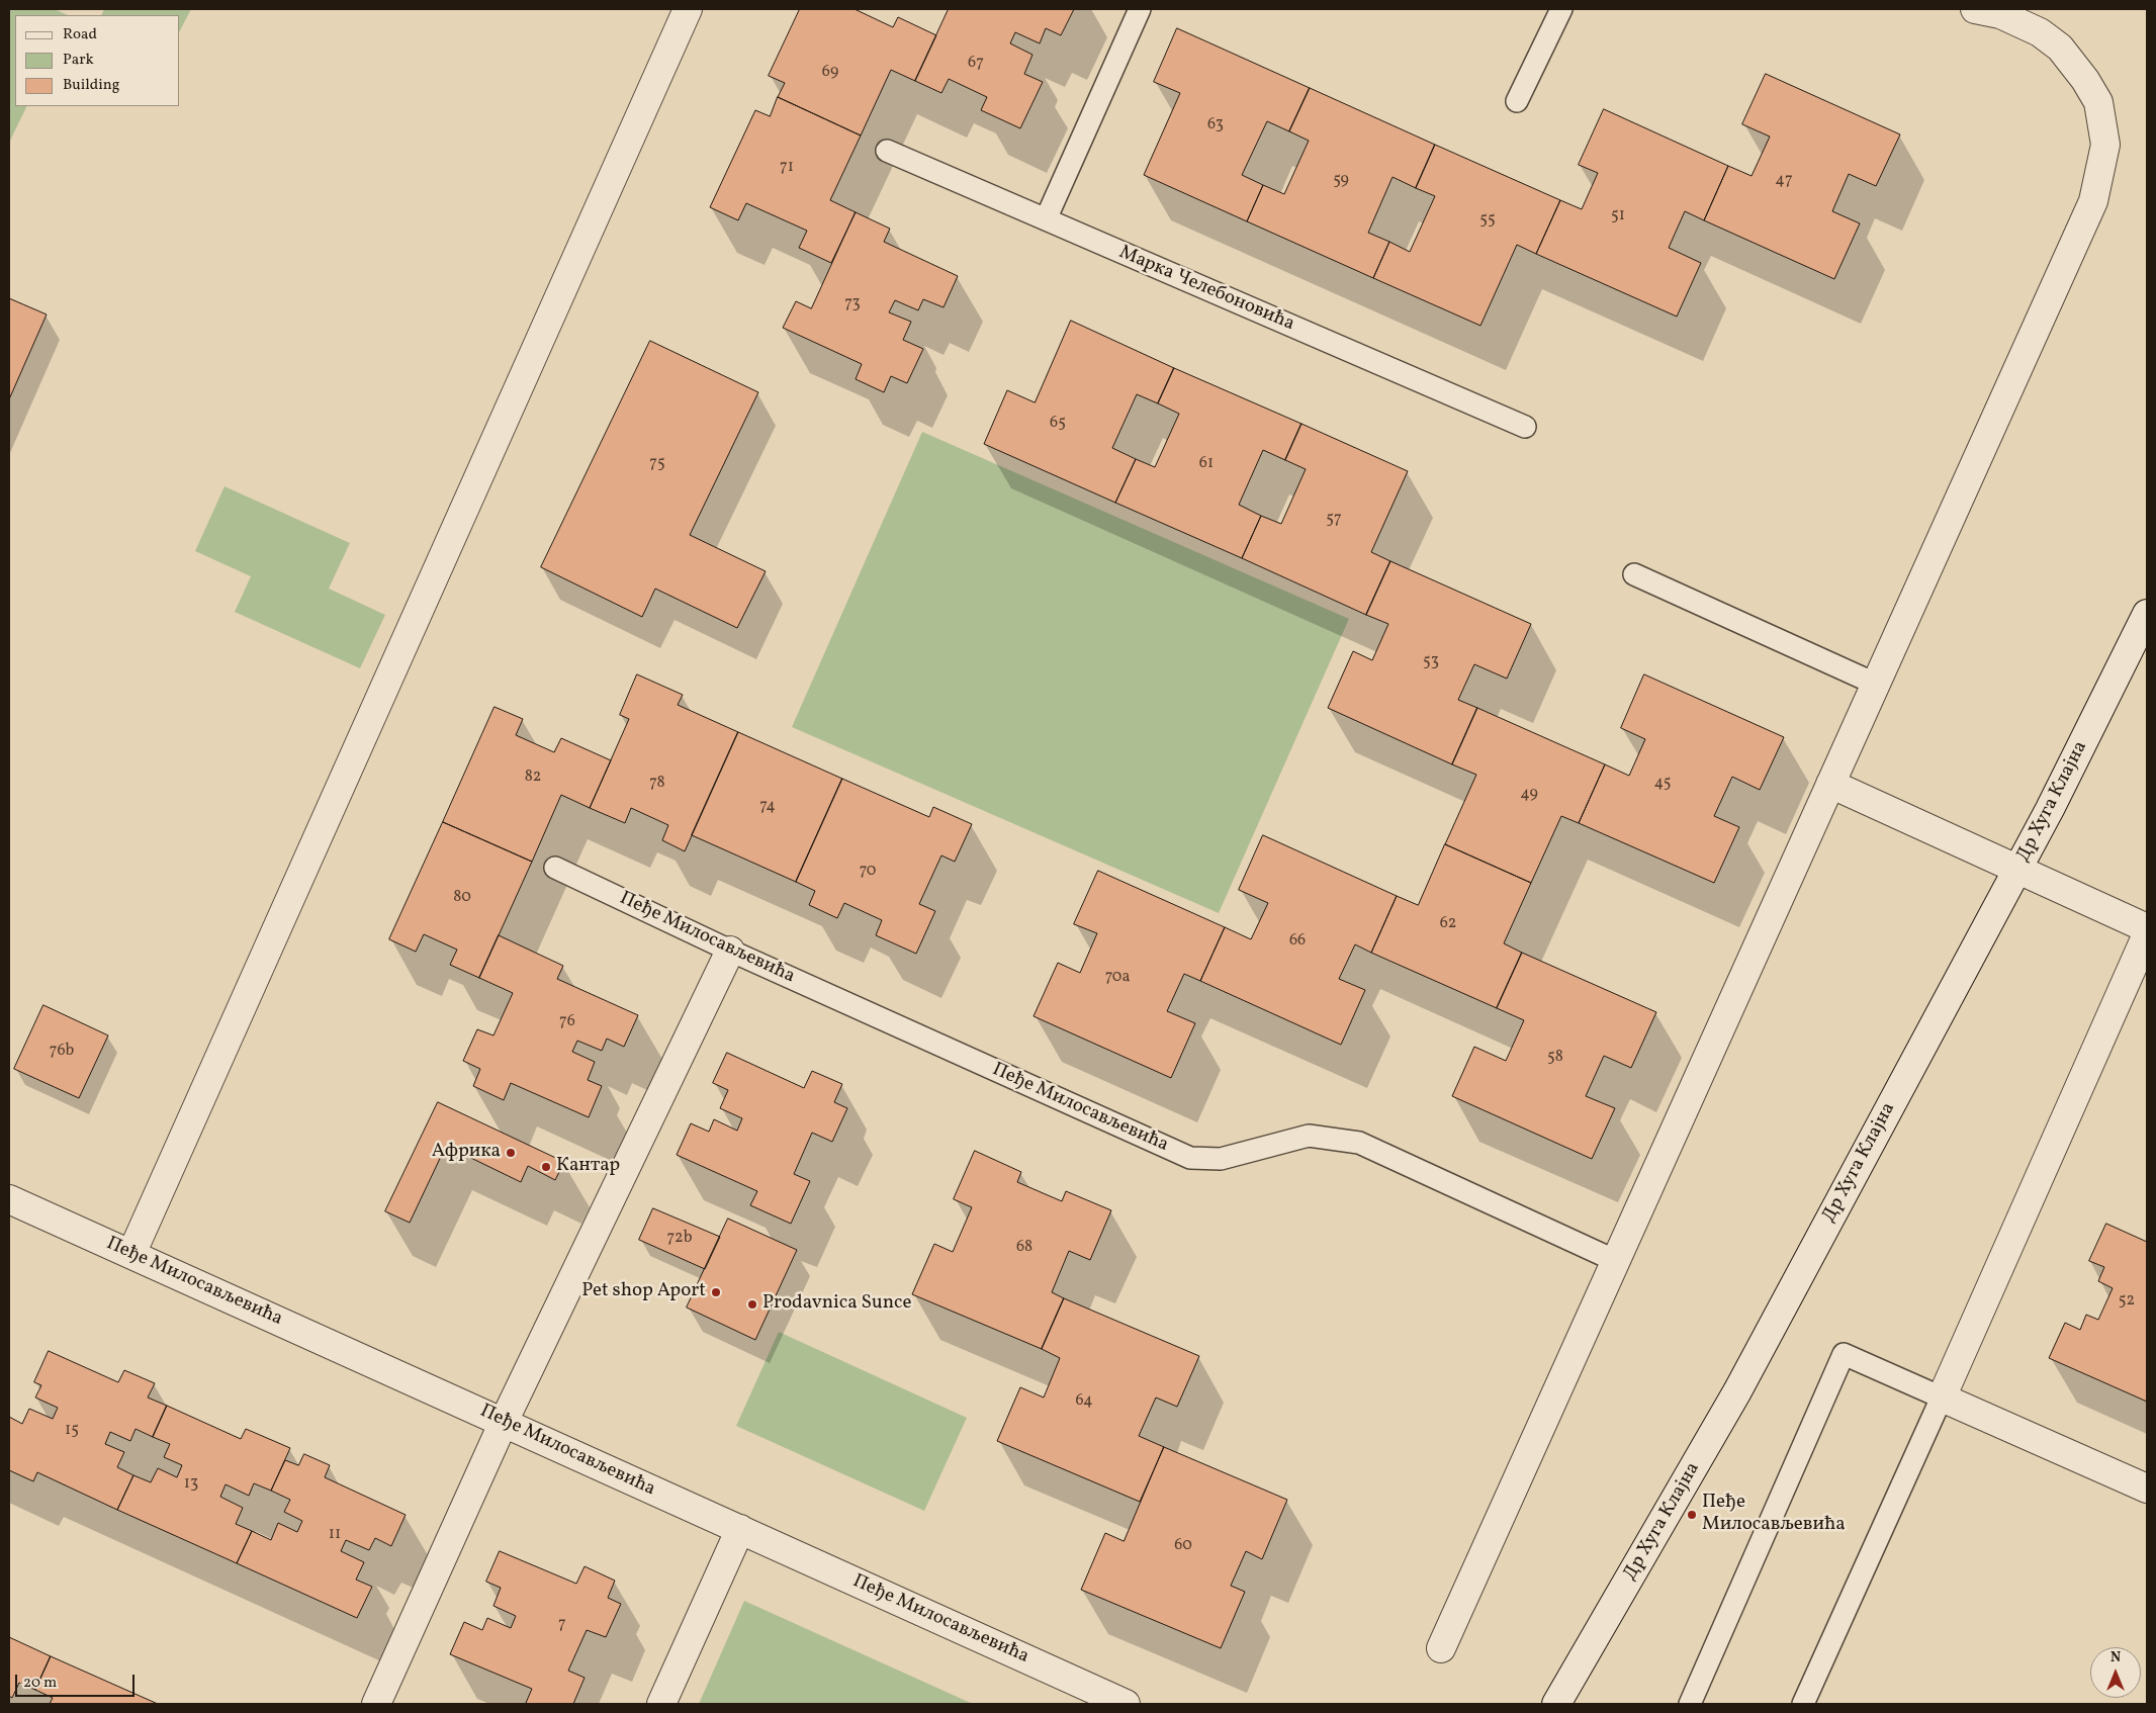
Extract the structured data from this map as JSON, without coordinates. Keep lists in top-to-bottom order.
{
  "streets": {
    "street": ["Др Хуга Клајна", "Пеђе Милосављевића"],
    "lane": ["Марка Челебоновића"]
  },
  "places": [
    "Африка",
    "Кантар",
    "Pet shop Aport",
    "Prodavnica Sunce",
    "Пеђе Милосављевића"
  ],
  "house_numbers": [
    "67",
    "69",
    "63",
    "71",
    "59",
    "47",
    "51",
    "55",
    "73",
    "65",
    "75",
    "61",
    "57",
    "53",
    "82",
    "78",
    "45",
    "49",
    "74",
    "70",
    "80",
    "62",
    "66",
    "70a",
    "76",
    "76b",
    "58",
    "72b",
    "68",
    "52",
    "64",
    "15",
    "13",
    "11",
    "60",
    "7"
  ],
  "legend": ["Road", "Park", "Building"],
  "scale_bar": "20 m",
  "north": "top"
}
